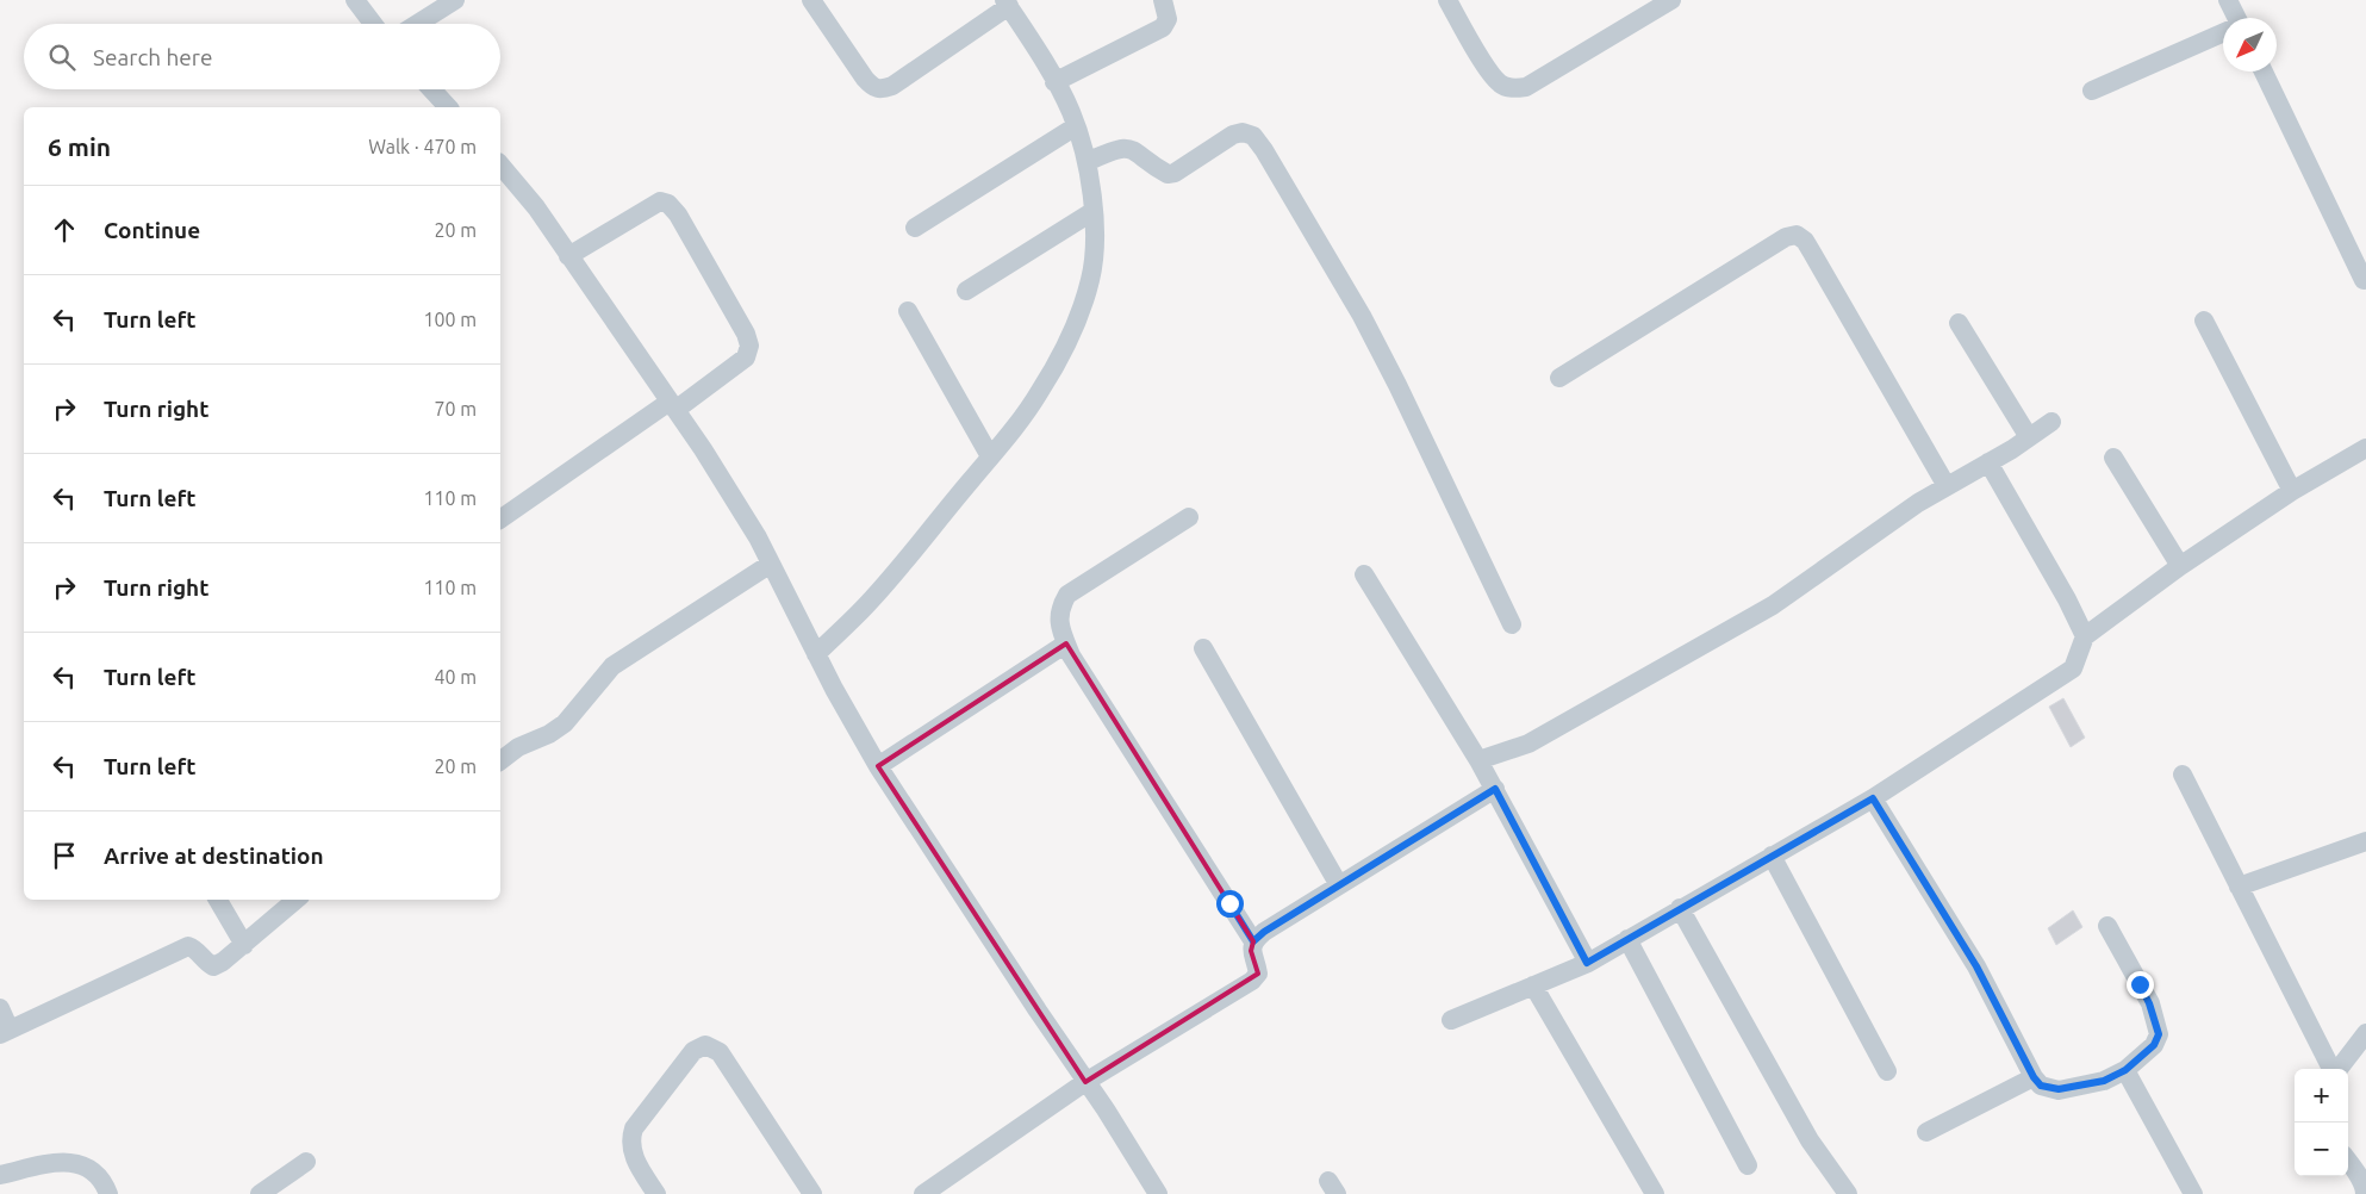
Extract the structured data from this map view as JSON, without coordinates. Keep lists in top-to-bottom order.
{
  "north": "bottom left",
  "page": {
    "search": "Search here",
    "heading": ["6 min", "Walk · 470 m"],
    "list": [
      ["Continue", "20 m"],
      ["Turn left", "100 m"],
      ["Turn right", "70 m"],
      ["Turn left", "110 m"],
      ["Turn right", "110 m"],
      ["Turn left", "40 m"],
      ["Turn left", "20 m"],
      "Arrive at destination"
    ],
    "map_buttons": ["+", "−"]
  }
}
